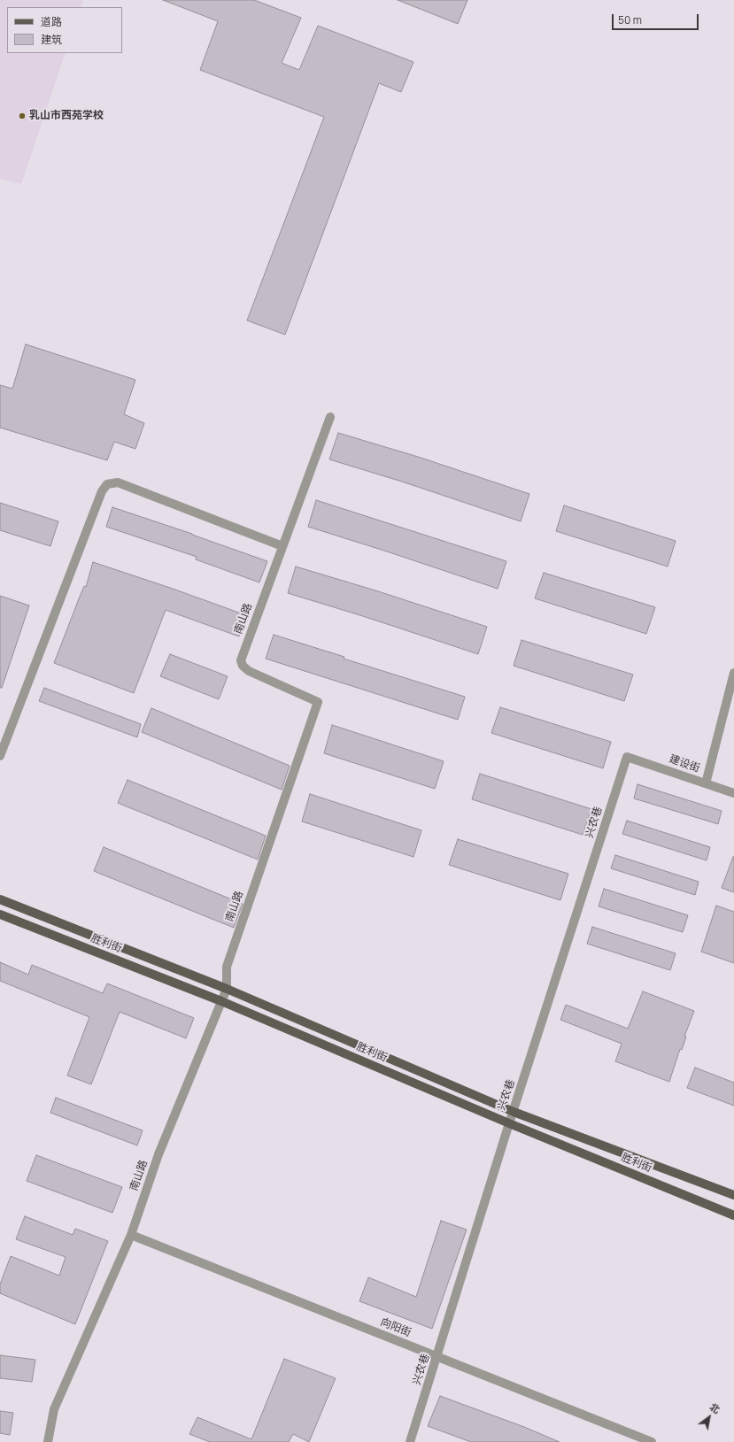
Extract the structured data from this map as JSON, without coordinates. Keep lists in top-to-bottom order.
{
  "streets": {
    "main road": ["胜利街"],
    "street": [
      "南山路",
      "建设街",
      "兴农巷",
      "向阳街"
    ]
  },
  "crossings": [
    ["南山路", "胜利街"],
    ["南山路", "向阳街"],
    ["建设街", "兴农巷"],
    ["兴农巷", "胜利街"],
    ["兴农巷", "向阳街"]
  ],
  "places": ["乳山市西苑学校"],
  "legend": ["道路", "建筑"],
  "scale_bar": "50 m",
  "north": "top right"
}
